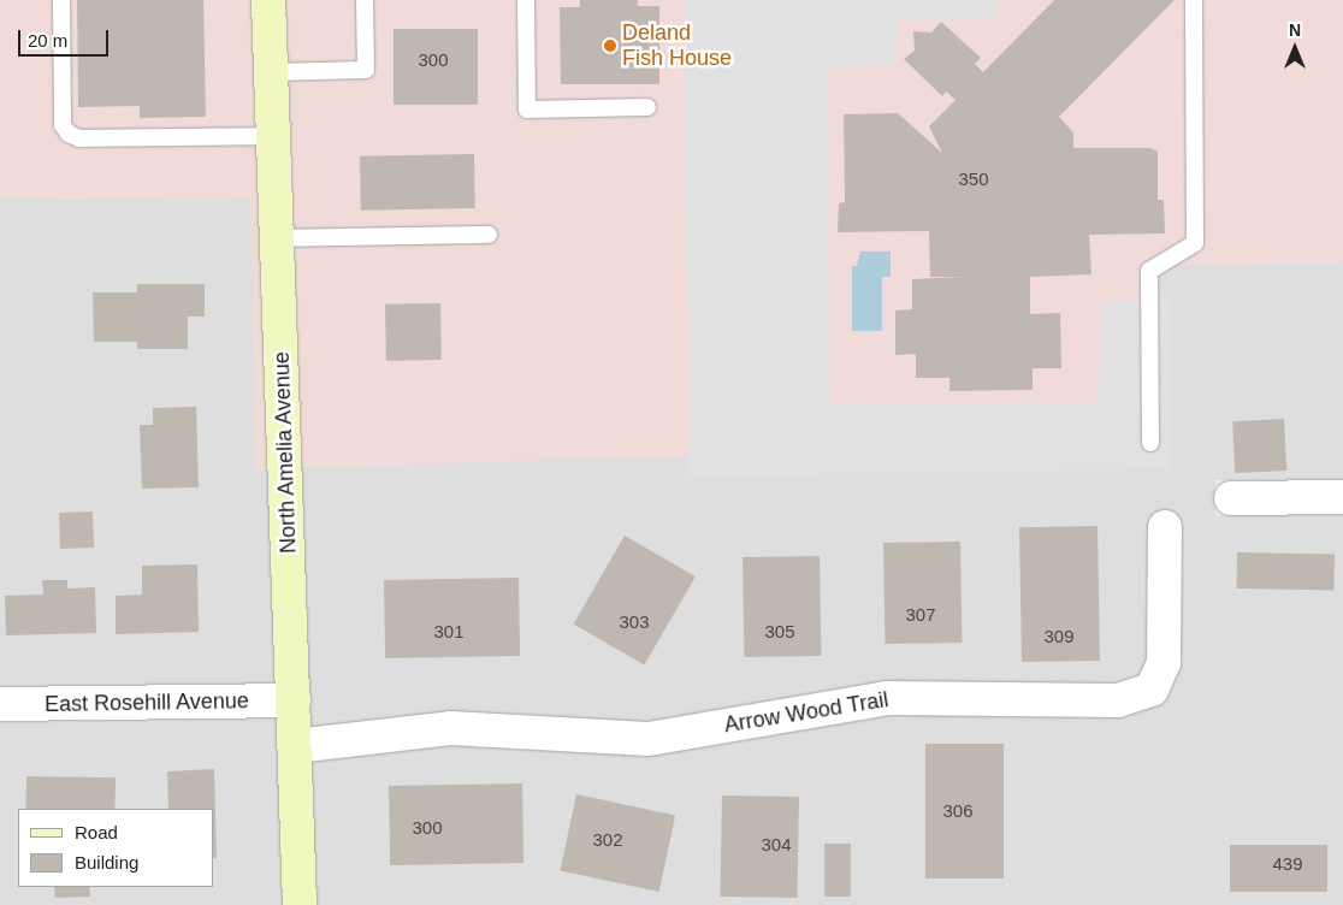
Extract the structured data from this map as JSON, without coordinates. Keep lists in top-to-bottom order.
{
  "streets": {
    "main road": ["North Amelia Avenue"],
    "street": ["East Rosehill Avenue", "Arrow Wood Trail"]
  },
  "crossings": [
    ["North Amelia Avenue", "East Rosehill Avenue"],
    ["North Amelia Avenue", "Arrow Wood Trail"]
  ],
  "places": ["Deland Fish House"],
  "house_numbers": [
    "300",
    "350",
    "307",
    "303",
    "301",
    "305",
    "309",
    "306",
    "300",
    "302",
    "304",
    "439"
  ],
  "legend": ["Road", "Building"],
  "scale_bar": "20 m",
  "north": "top"
}
